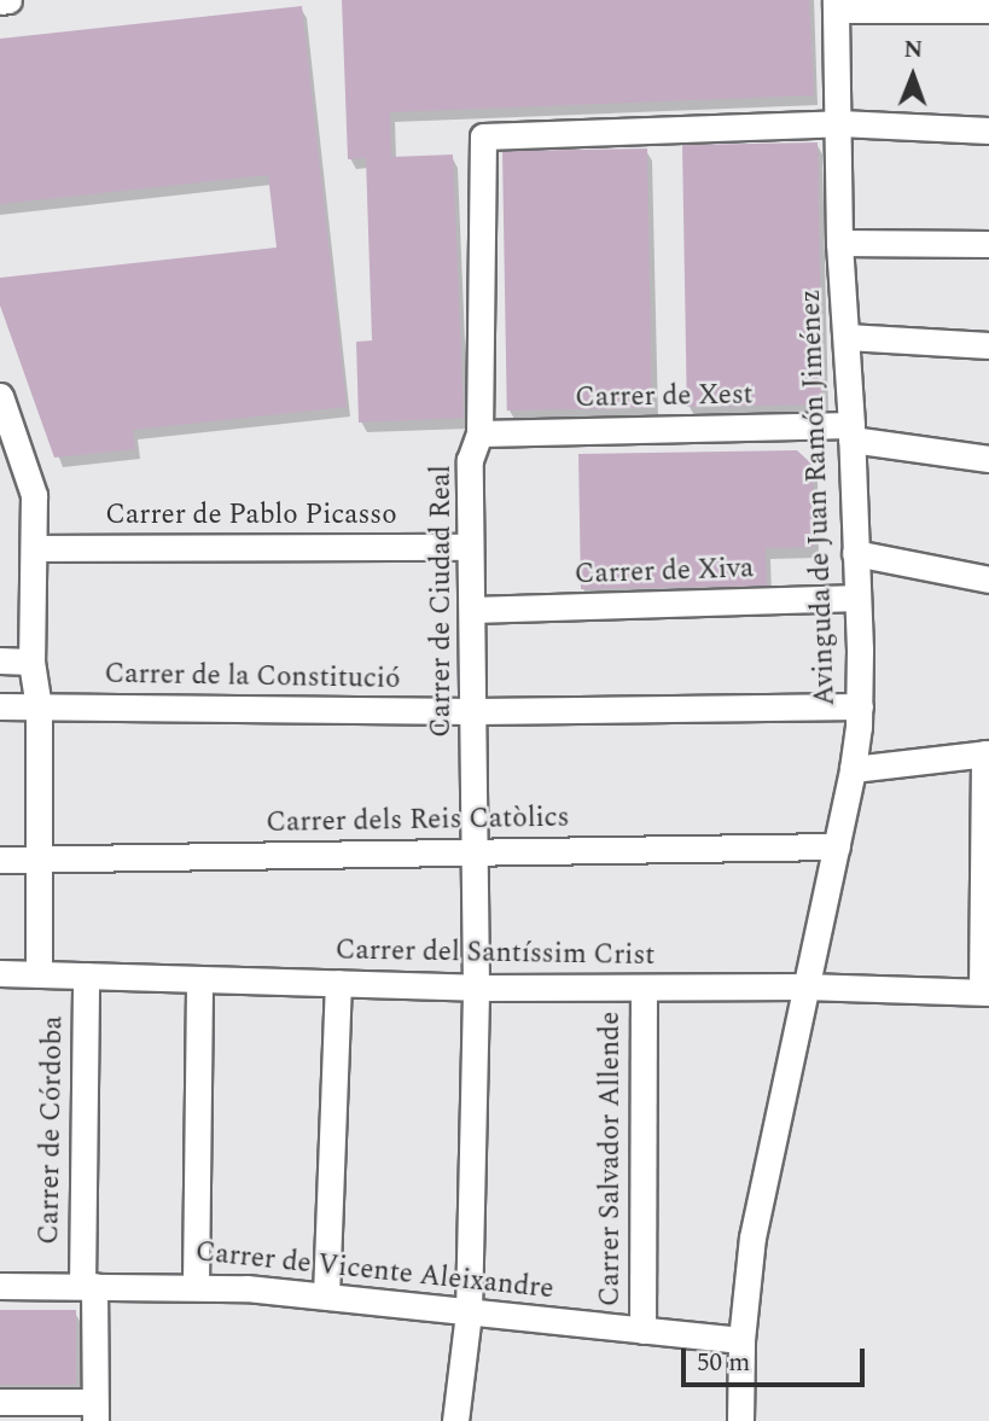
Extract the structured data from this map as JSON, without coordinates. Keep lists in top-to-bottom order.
{
  "streets": {
    "street": [
      "Carrer de Xest",
      "Avinguda de Juan Ramón Jiménez",
      "Carrer de Pablo Picasso",
      "Carrer de Xiva",
      "Carrer de Ciudad Real",
      "Carrer de la Constitució",
      "Carrer dels Reis Catòlics",
      "Carrer del Santíssim Crist",
      "Carrer de Córdoba",
      "Carrer Salvador Allende",
      "Carrer de Vicente Aleixandre"
    ]
  },
  "crossings": [
    ["Carrer de Xest", "Avinguda de Juan Ramón Jiménez"],
    ["Carrer de Xest", "Carrer de Ciudad Real"],
    ["Avinguda de Juan Ramón Jiménez", "Carrer de Xiva"],
    ["Avinguda de Juan Ramón Jiménez", "Carrer de Ciudad Real"],
    ["Avinguda de Juan Ramón Jiménez", "Carrer de la Constitució"],
    ["Avinguda de Juan Ramón Jiménez", "Carrer dels Reis Catòlics"],
    ["Avinguda de Juan Ramón Jiménez", "Carrer del Santíssim Crist"],
    ["Avinguda de Juan Ramón Jiménez", "Carrer de Vicente Aleixandre"],
    ["Carrer de Pablo Picasso", "Carrer de Ciudad Real"],
    ["Carrer de Xiva", "Carrer de Ciudad Real"],
    ["Carrer de Ciudad Real", "Carrer de la Constitució"],
    ["Carrer de Ciudad Real", "Carrer dels Reis Catòlics"],
    ["Carrer de Ciudad Real", "Carrer del Santíssim Crist"],
    ["Carrer de Ciudad Real", "Carrer de Vicente Aleixandre"],
    ["Carrer del Santíssim Crist", "Carrer de Córdoba"],
    ["Carrer del Santíssim Crist", "Carrer Salvador Allende"],
    ["Carrer de Córdoba", "Carrer de Vicente Aleixandre"],
    ["Carrer Salvador Allende", "Carrer de Vicente Aleixandre"]
  ],
  "scale_bar": "50 m",
  "north": "top"
}
